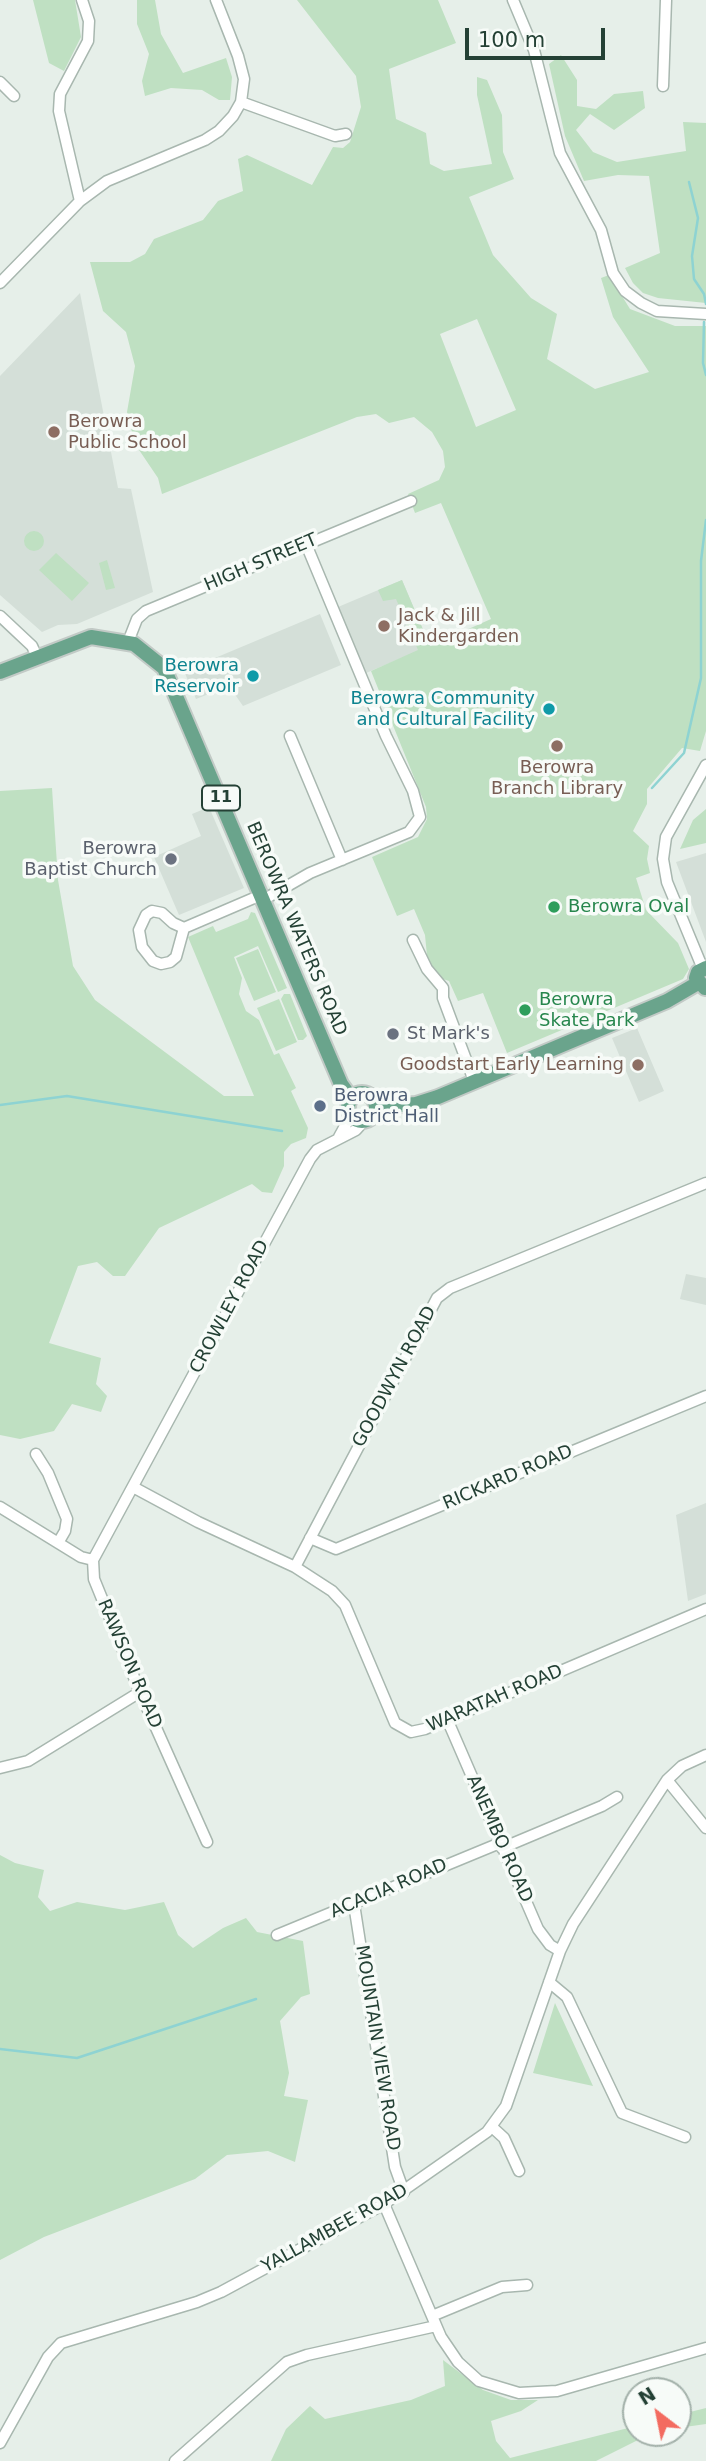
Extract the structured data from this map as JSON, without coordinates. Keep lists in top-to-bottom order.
{
  "streets": {
    "main road": ["11", "BEROWRA WATERS ROAD"],
    "street": [
      "HIGH STREET",
      "CROWLEY ROAD",
      "GOODWYN ROAD",
      "RICKARD ROAD",
      "RAWSON ROAD",
      "WARATAH ROAD",
      "ANEMBO ROAD",
      "ACACIA ROAD",
      "MOUNTAIN VIEW ROAD",
      "YALLAMBEE ROAD"
    ]
  },
  "crossings": [
    ["HIGH STREET", "BEROWRA WATERS ROAD"],
    ["11", "BEROWRA WATERS ROAD"],
    ["11", "CROWLEY ROAD"],
    ["BEROWRA WATERS ROAD", "CROWLEY ROAD"],
    ["CROWLEY ROAD", "WARATAH ROAD"],
    ["GOODWYN ROAD", "RICKARD ROAD"],
    ["GOODWYN ROAD", "WARATAH ROAD"],
    ["WARATAH ROAD", "ANEMBO ROAD"],
    ["ANEMBO ROAD", "ACACIA ROAD"],
    ["ANEMBO ROAD", "YALLAMBEE ROAD"],
    ["ACACIA ROAD", "MOUNTAIN VIEW ROAD"],
    ["MOUNTAIN VIEW ROAD", "YALLAMBEE ROAD"]
  ],
  "places": [
    "Berowra Public School",
    "Jack & Jill Kindergarden",
    "Berowra Reservoir",
    "Berowra Community and Cultural Facility",
    "Berowra Branch Library",
    "Berowra Baptist Church",
    "Berowra Oval",
    "Berowra Skate Park",
    "St Mark's",
    "Goodstart Early Learning",
    "Berowra District Hall"
  ],
  "scale_bar": "100 m",
  "north": "top left"
}
